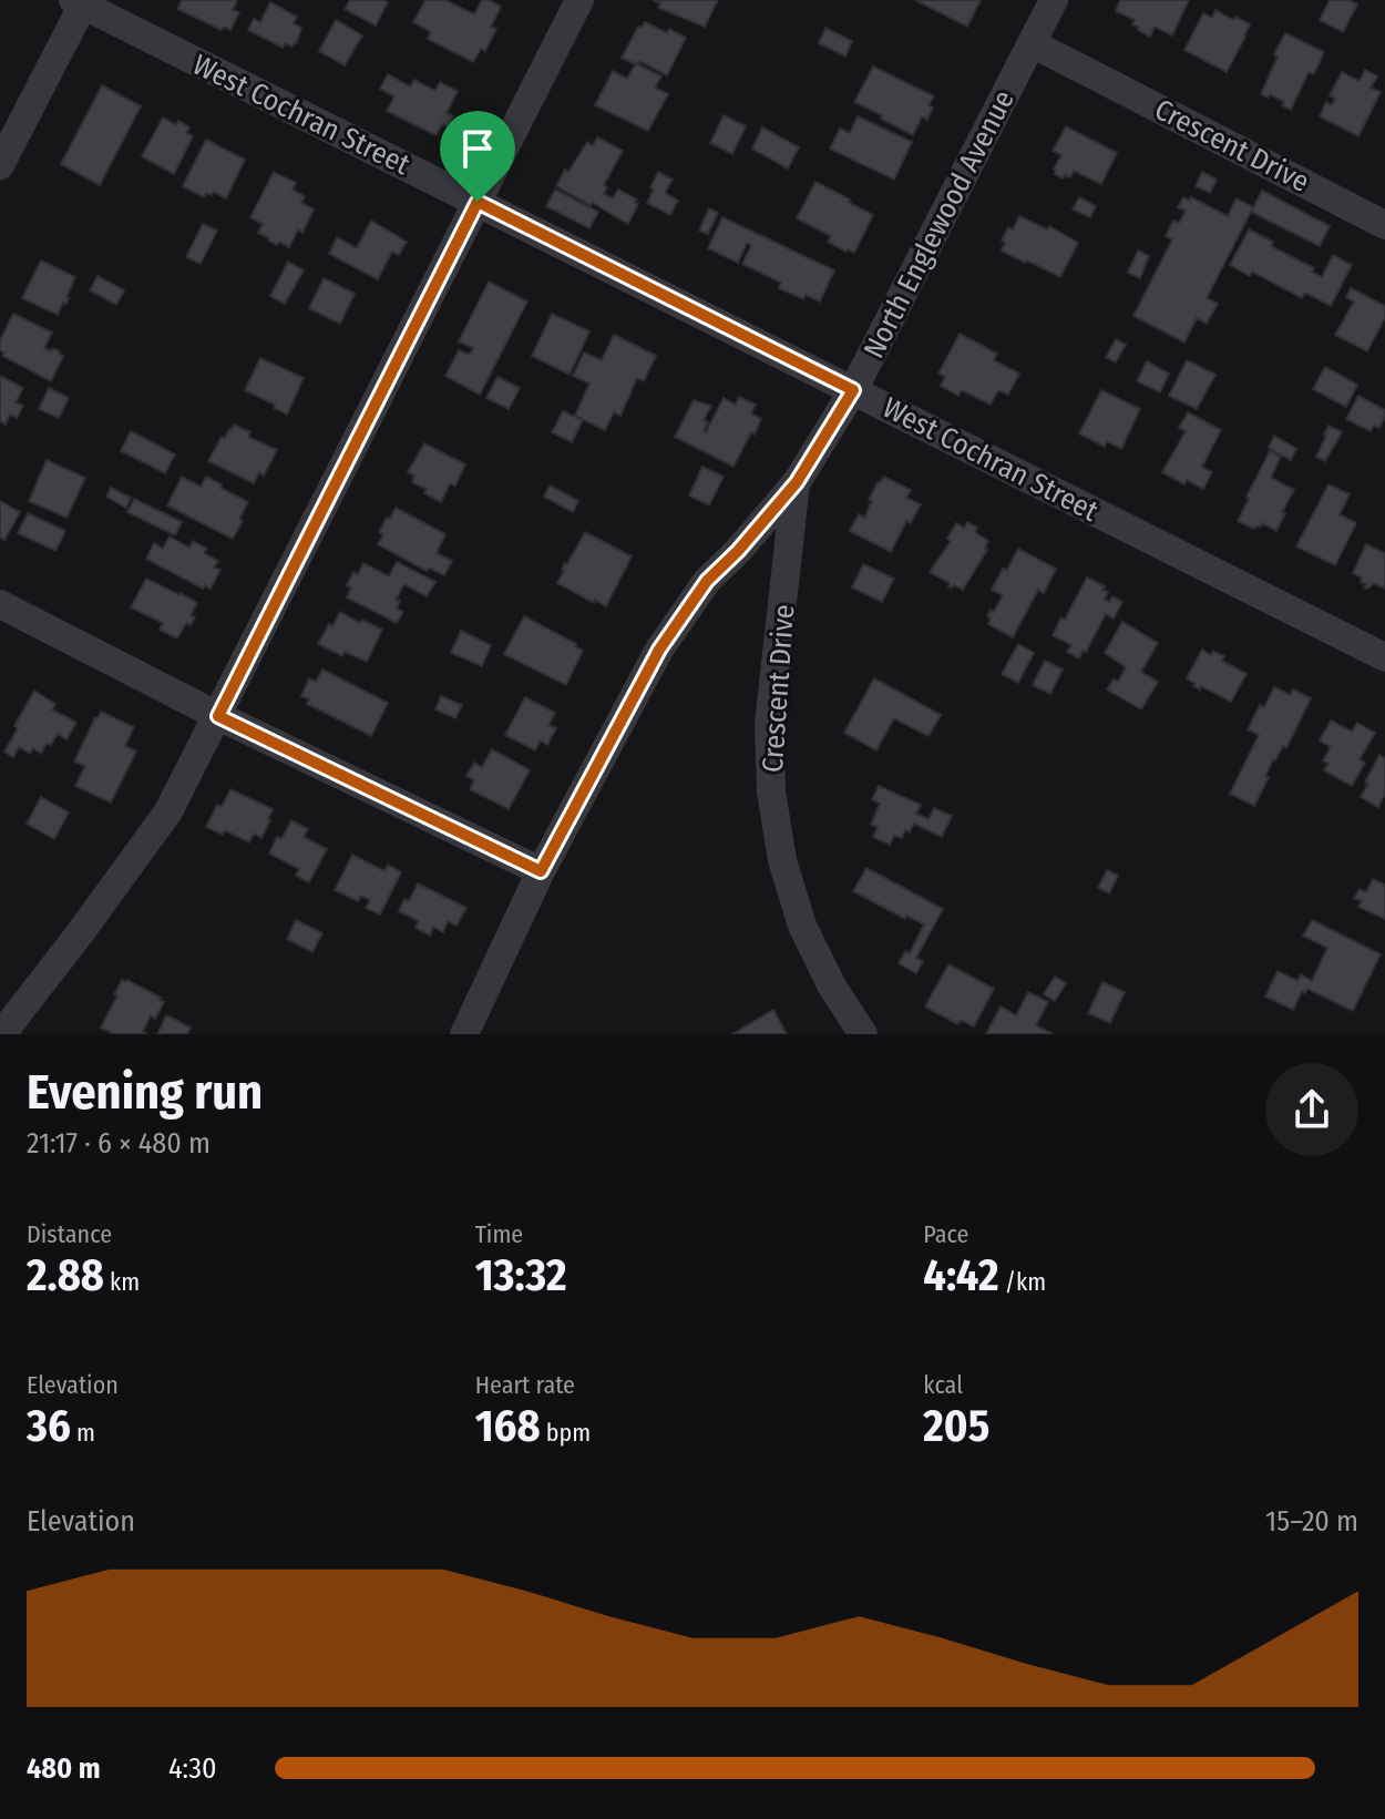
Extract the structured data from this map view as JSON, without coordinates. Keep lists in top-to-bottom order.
{
  "streets": {
    "street": ["West Cochran Street", "Crescent Drive", "North Englewood Avenue"]
  },
  "crossings": [
    ["West Cochran Street", "North Englewood Avenue"],
    ["Crescent Drive", "North Englewood Avenue"]
  ],
  "page": {
    "heading": ["Evening run", "21:17 · 6 × 480 m"],
    "stats": [
      ["Distance", "2.88 km"],
      ["Time", "13:32"],
      ["Pace", "4:42 /km"],
      ["Elevation", "36 m"],
      ["Heart rate", "168 bpm"],
      ["kcal", "205"]
    ],
    "chart": ["Elevation", "15–20 m"],
    "list": [
      {
        "name": "480 m",
        "note": "4:30"
      }
    ]
  }
}
